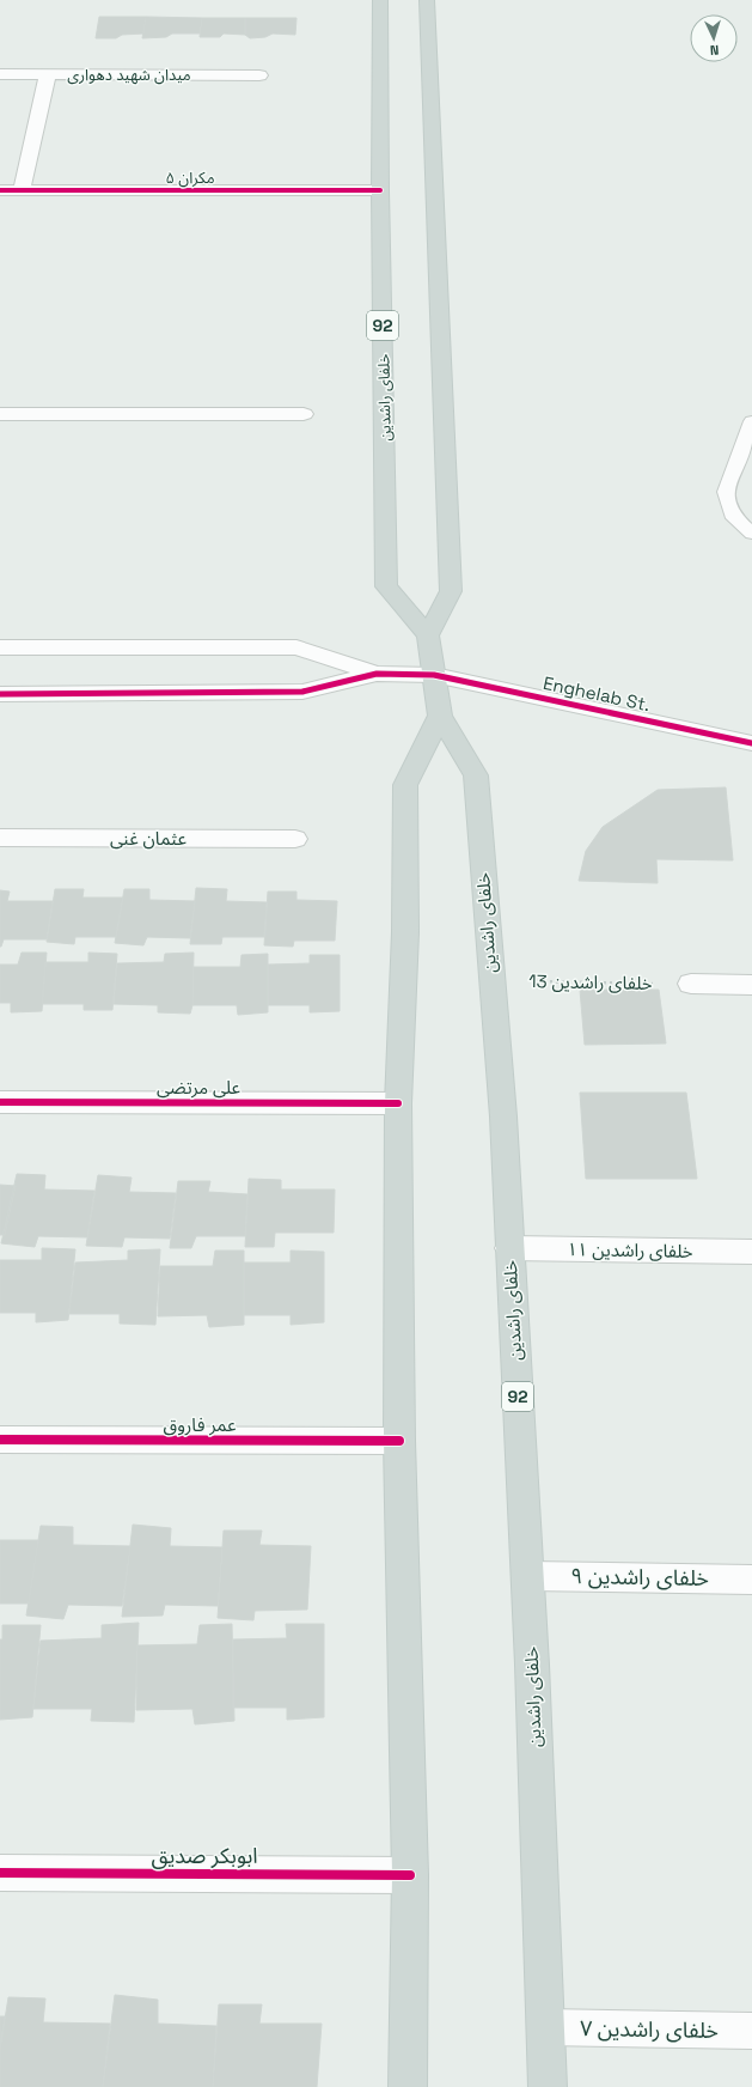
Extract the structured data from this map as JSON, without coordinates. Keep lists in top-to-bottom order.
{
  "streets": {
    "main road": ["92", "خلفای راشدین"],
    "street": [
      "میدان شهید دهواری",
      "مکران ۵",
      "Enghelab St.",
      "عثمان غنی",
      "علی مرتضی",
      "خلفای راشدین ۱۱",
      "عمر فاروق",
      "خلفای راشدین ۹",
      "ابوبکر صدیق",
      "خلفای راشدین ۷"
    ],
    "path": ["خلفای راشدین 13"]
  },
  "crossings": [
    ["مکران ۵", "خلفای راشدین"],
    ["خلفای راشدین", "Enghelab St."],
    ["خلفای راشدین", "خلفای راشدین 13"],
    ["خلفای راشدین", "خلفای راشدین ۱۱"],
    ["خلفای راشدین", "خلفای راشدین ۹"],
    ["خلفای راشدین", "خلفای راشدین ۷"]
  ],
  "north": "bottom"
}
